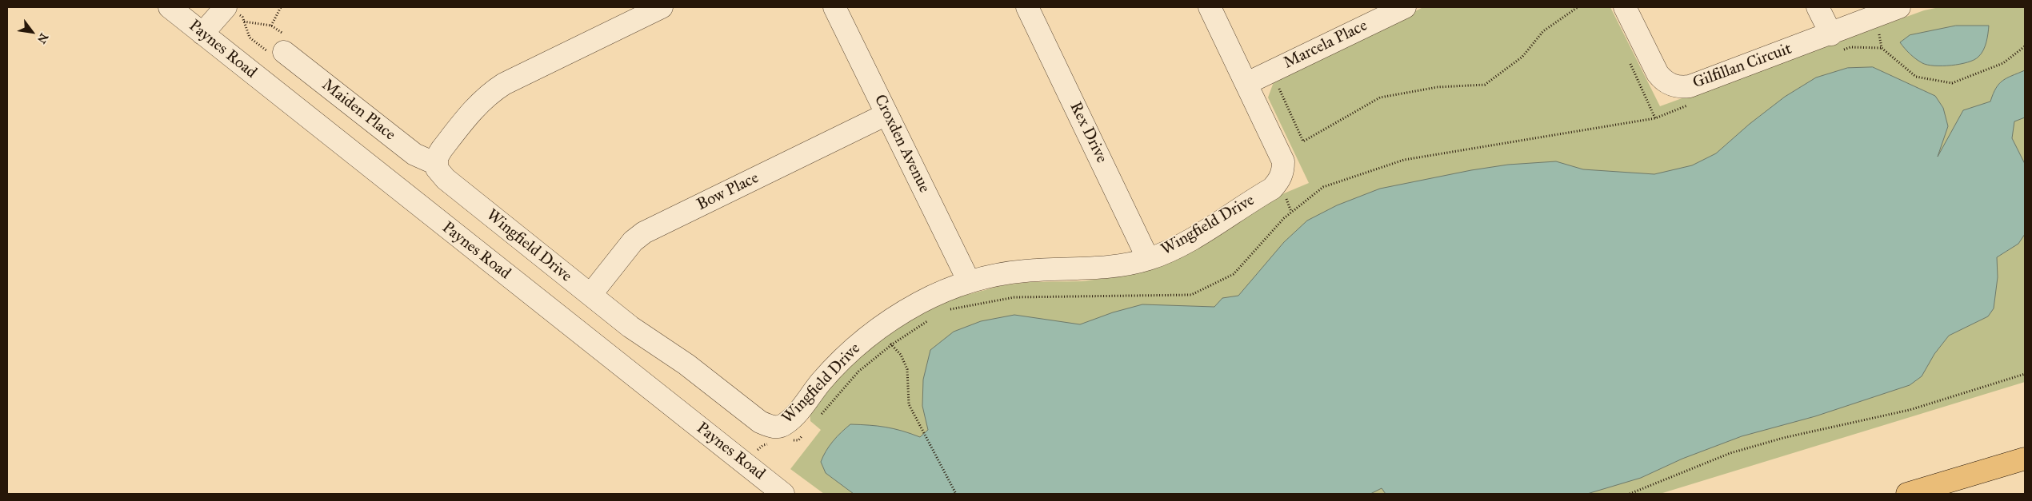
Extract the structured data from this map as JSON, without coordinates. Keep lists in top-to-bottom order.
{
  "streets": {
    "street": [
      "Marcela Place",
      "Paynes Road",
      "Gilfillan Circuit",
      "Maiden Place",
      "Rex Drive",
      "Croxden Avenue",
      "Bow Place",
      "Wingfield Drive"
    ]
  },
  "crossings": [
    ["Marcela Place", "Wingfield Drive"],
    ["Maiden Place", "Wingfield Drive"],
    ["Rex Drive", "Wingfield Drive"],
    ["Croxden Avenue", "Bow Place"],
    ["Croxden Avenue", "Wingfield Drive"],
    ["Bow Place", "Wingfield Drive"]
  ],
  "north": "bottom right"
}
